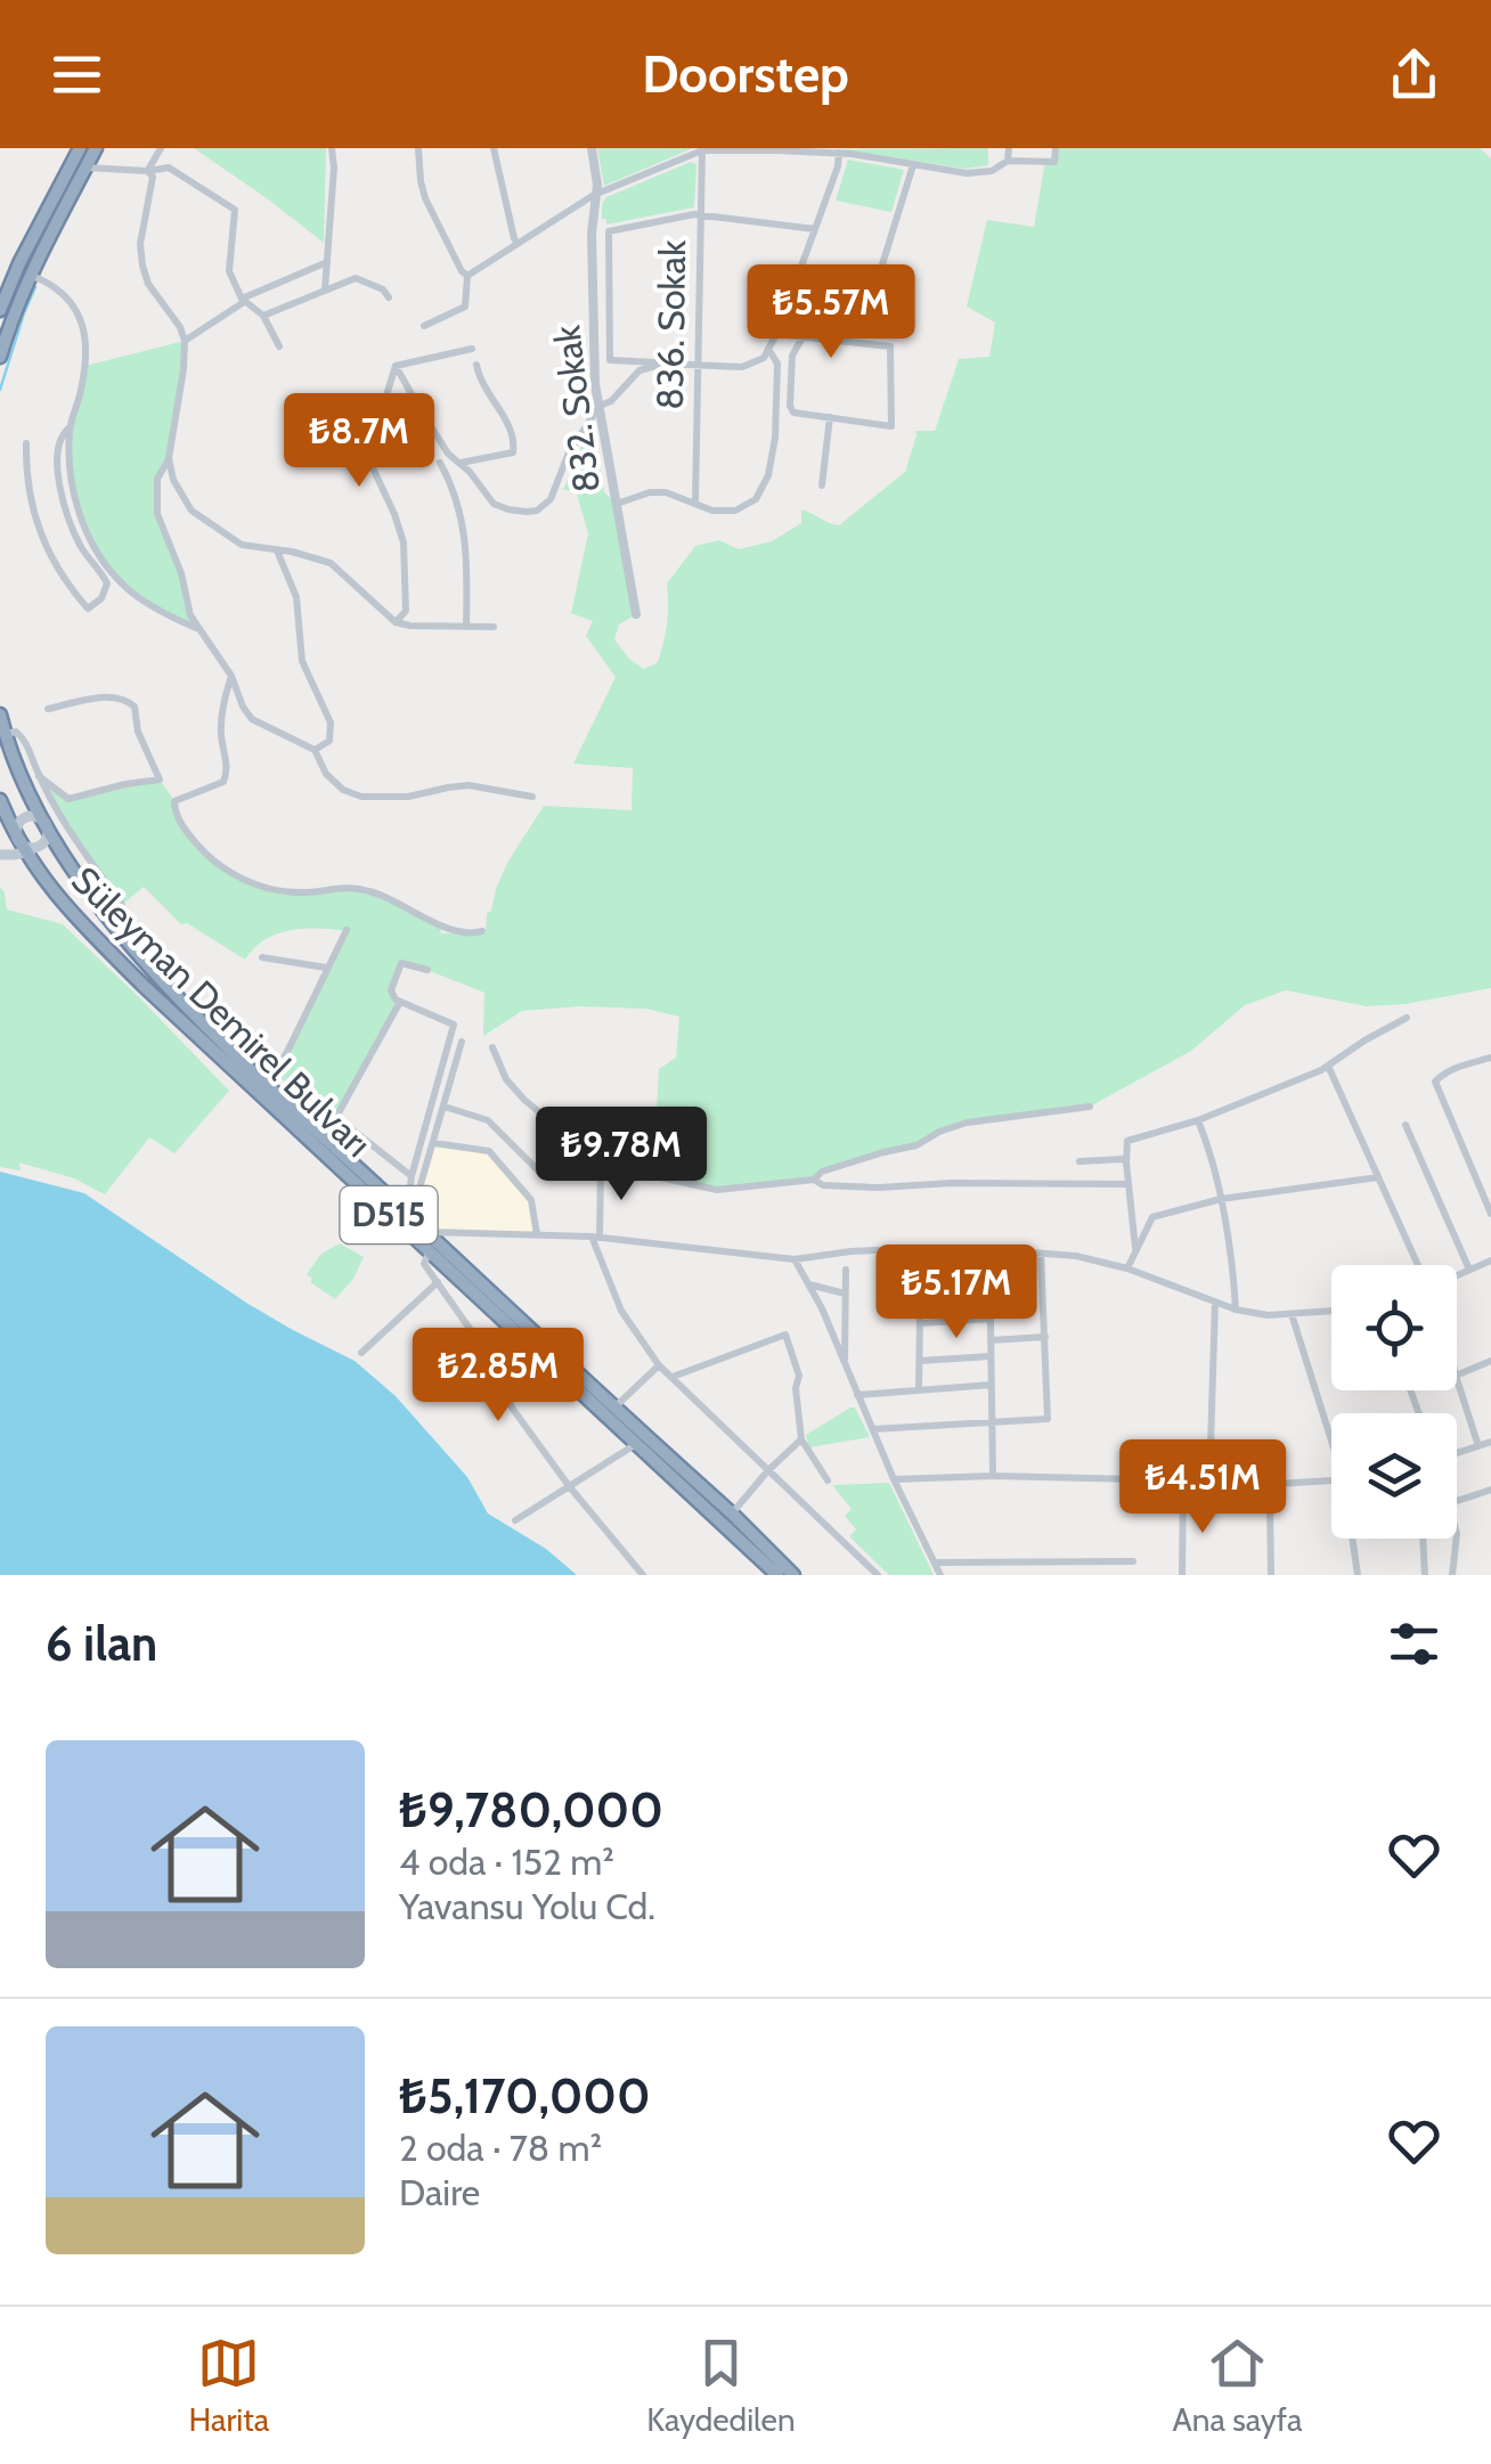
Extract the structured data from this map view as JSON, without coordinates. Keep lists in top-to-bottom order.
{
  "streets": {
    "highway": ["Süleyman Demirel Bulvarı", "D515"],
    "street": ["836. Sokak", "832. Sokak"]
  },
  "page": {
    "header": "Doorstep",
    "price": [
      "₺5.57M",
      "₺8.7M",
      "₺9.78M",
      "₺5.17M",
      "₺2.85M",
      "₺4.51M"
    ],
    "heading": "6 ilan",
    "list": [
      {
        "name": "₺9,780,000",
        "note": "4 oda · 152 m² · Yavansu Yolu Cd."
      },
      {
        "name": "₺5,170,000",
        "note": "2 oda · 78 m² · Daire"
      }
    ],
    "tabs": ["Harita", "Kaydedilen", "Ana sayfa"]
  }
}
